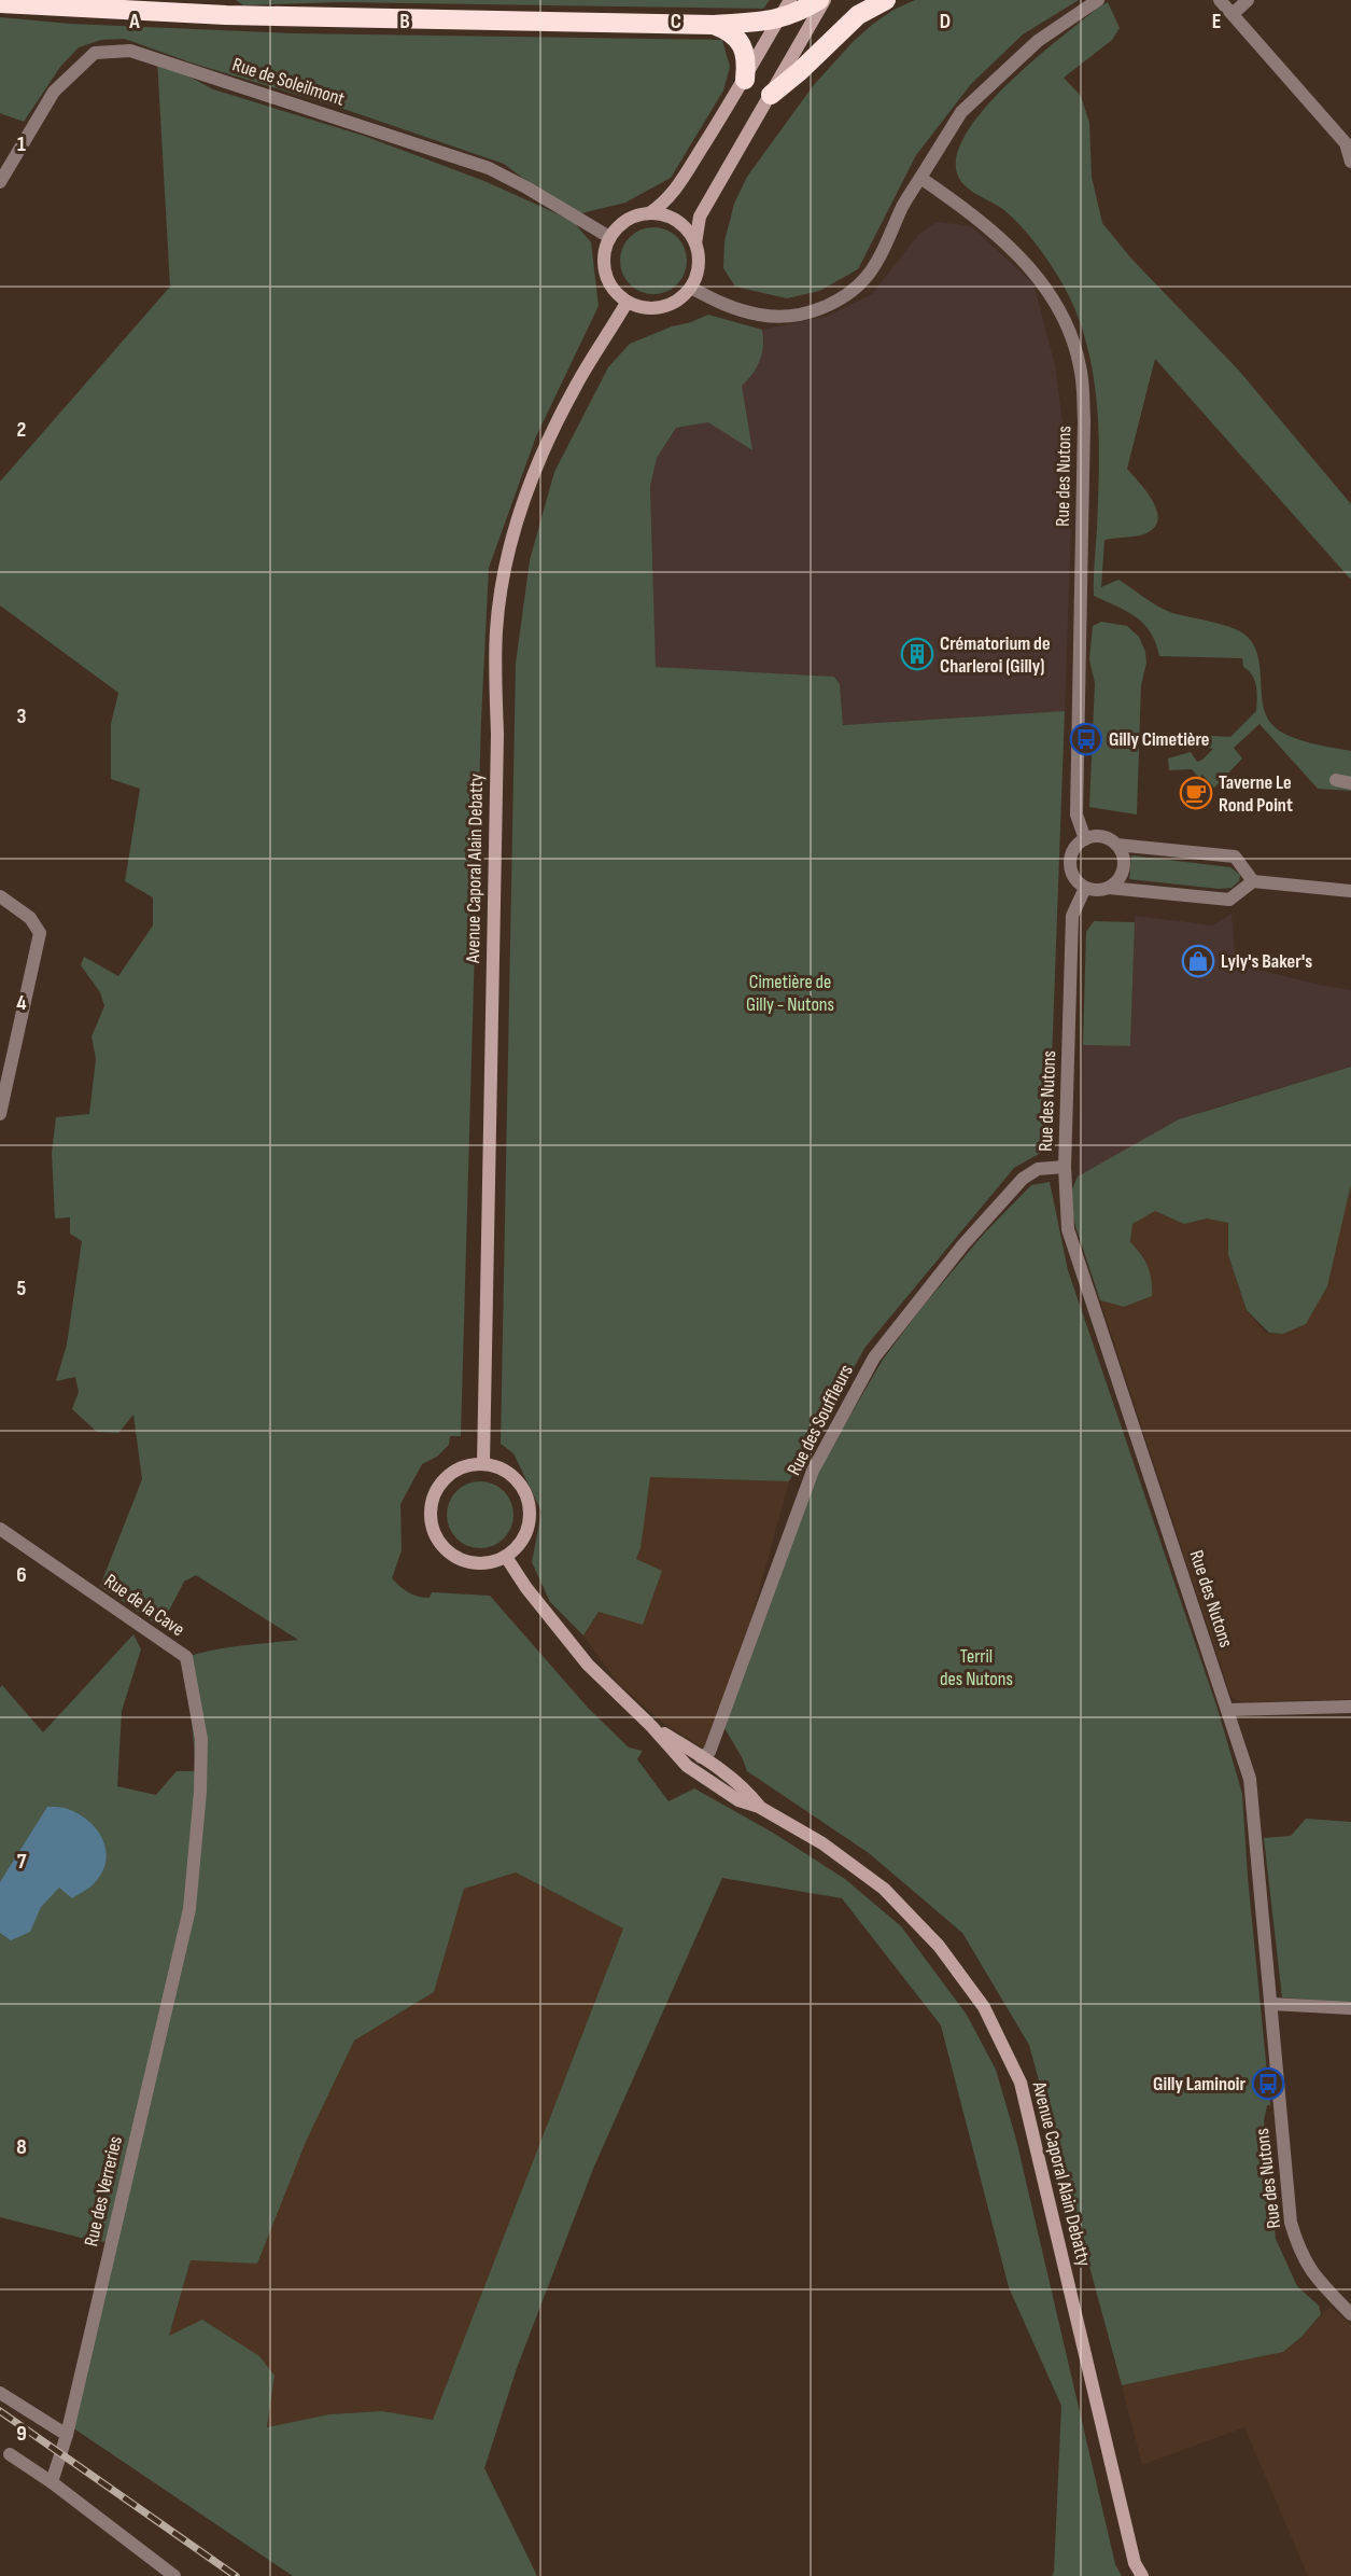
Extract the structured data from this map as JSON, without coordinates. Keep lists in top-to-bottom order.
{
  "streets": {
    "main road": ["Avenue Caporal Alain Debatty"],
    "street": [
      "Rue de Soleilmont",
      "Rue des Nutons",
      "Rue des Souffleurs",
      "Rue de la Cave",
      "Rue des Verreries"
    ]
  },
  "crossings": [
    ["Rue de Soleilmont", "Avenue Caporal Alain Debatty"],
    ["Rue des Nutons", "Rue des Souffleurs"],
    ["Rue de la Cave", "Rue des Verreries"]
  ],
  "parks": ["Cimetière de Gilly - Nutons", "Terril des Nutons"],
  "places": {
    "building": ["Crématorium de Charleroi (Gilly)"],
    "bus stop": ["Gilly Cimetière", "Gilly Laminoir"],
    "cafe": ["Taverne Le Rond Point"],
    "shop": ["Lyly's Baker's"]
  },
  "grid": {
    "columns": [
      "A",
      "B",
      "C",
      "D",
      "E"
    ],
    "rows": [
      "1",
      "2",
      "3",
      "4",
      "5",
      "6",
      "7",
      "8",
      "9"
    ]
  }
}
